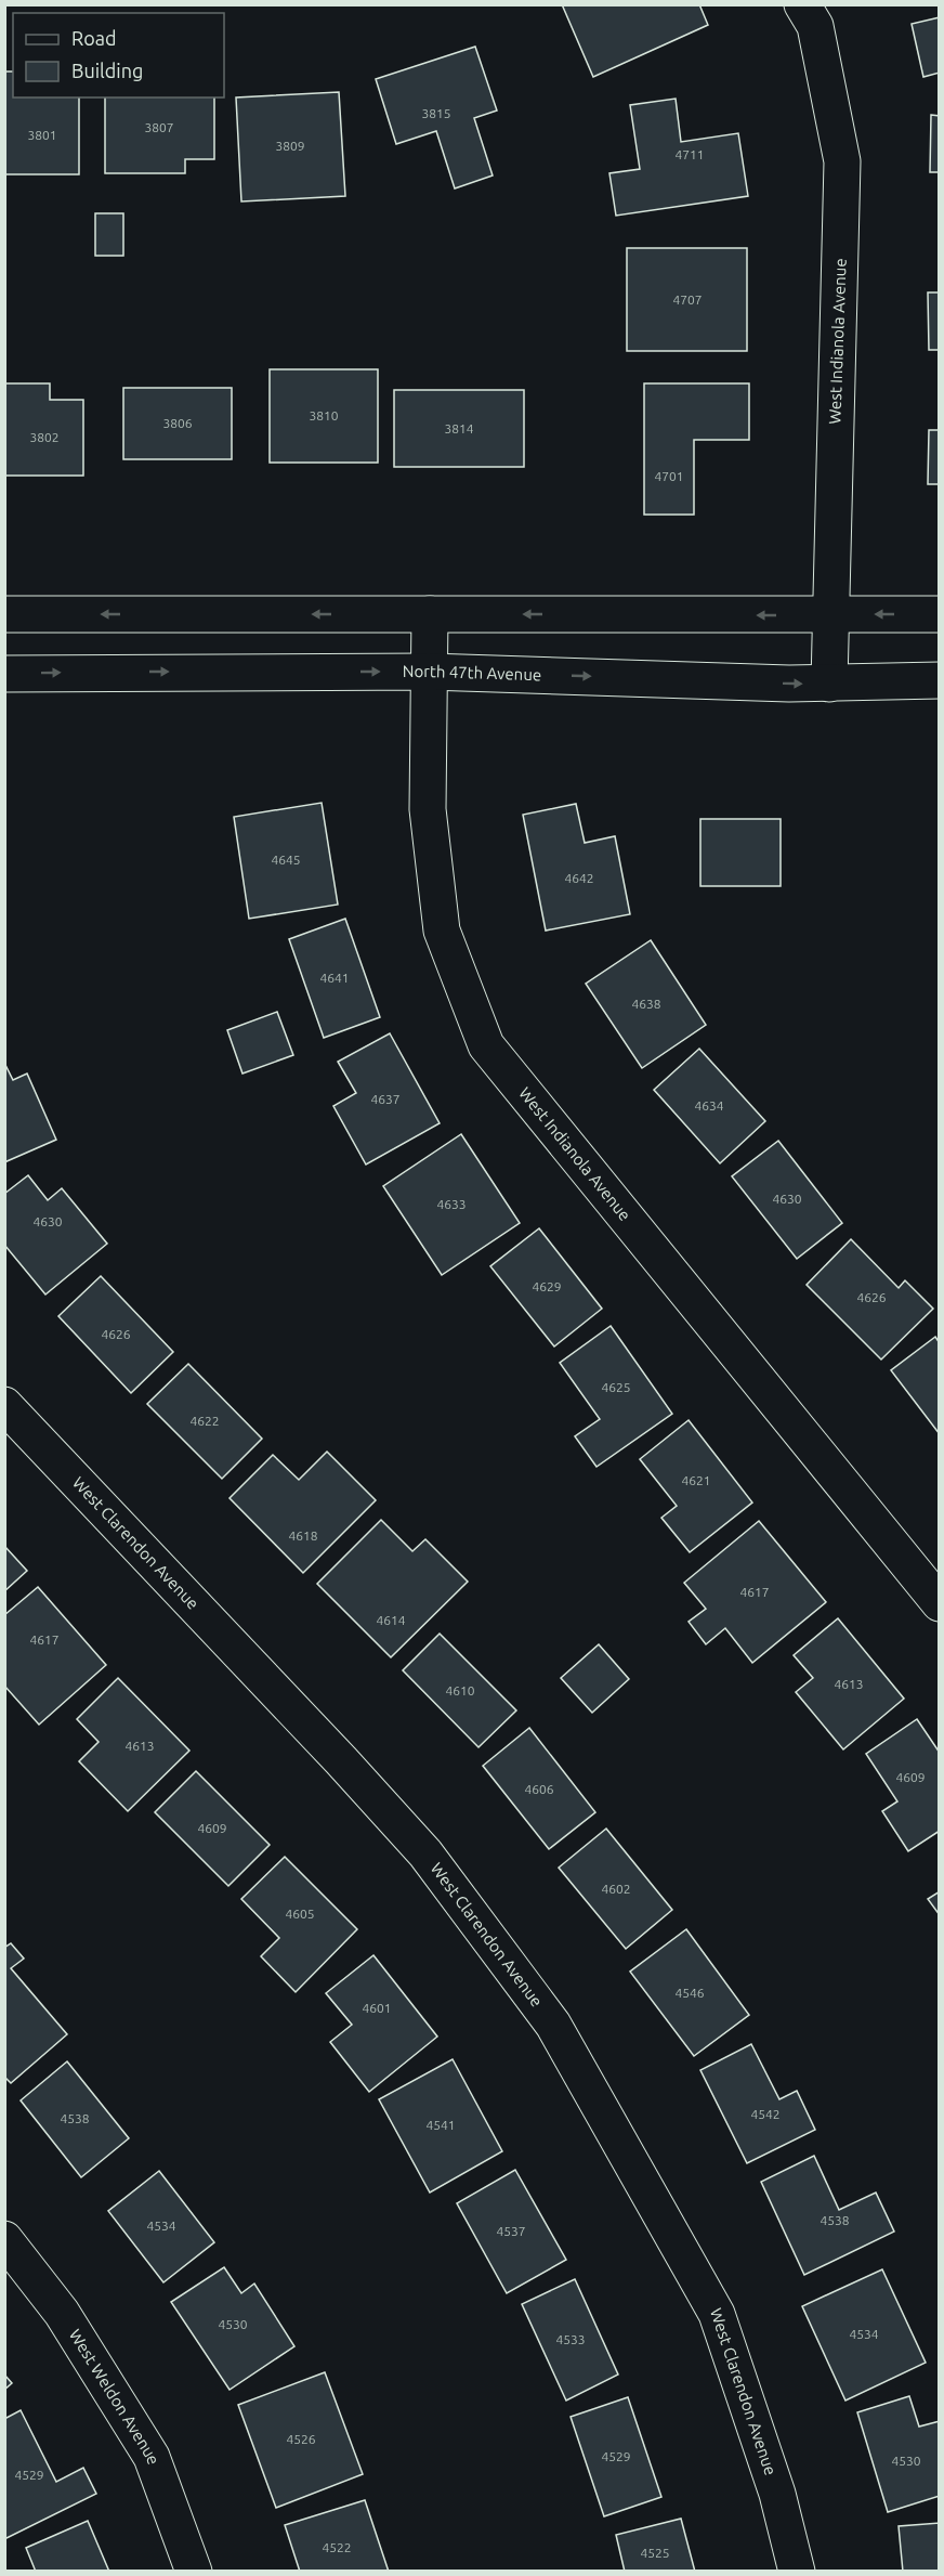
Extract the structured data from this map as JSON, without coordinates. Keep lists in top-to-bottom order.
{
  "streets": {
    "street": [
      "West Indianola Avenue",
      "North 47th Avenue",
      "West Clarendon Avenue",
      "West Weldon Avenue"
    ]
  },
  "crossings": [
    ["West Indianola Avenue", "North 47th Avenue"]
  ],
  "house_numbers": [
    "3815",
    "3807",
    "3801",
    "3809",
    "4711",
    "4707",
    "3810",
    "3806",
    "3814",
    "3802",
    "4701",
    "4645",
    "4642",
    "4641",
    "4638",
    "4637",
    "4634",
    "4630",
    "4633",
    "4630",
    "4629",
    "4626",
    "4626",
    "4625",
    "4622",
    "4621",
    "4618",
    "4617",
    "4614",
    "4617",
    "4613",
    "4610",
    "4613",
    "4609",
    "4606",
    "4609",
    "4602",
    "4605",
    "4546",
    "4601",
    "4542",
    "4538",
    "4541",
    "4538",
    "4534",
    "4537",
    "4530",
    "4534",
    "4533",
    "4526",
    "4529",
    "4530",
    "4529",
    "4522",
    "4525"
  ],
  "legend": ["Road", "Building"]
}
